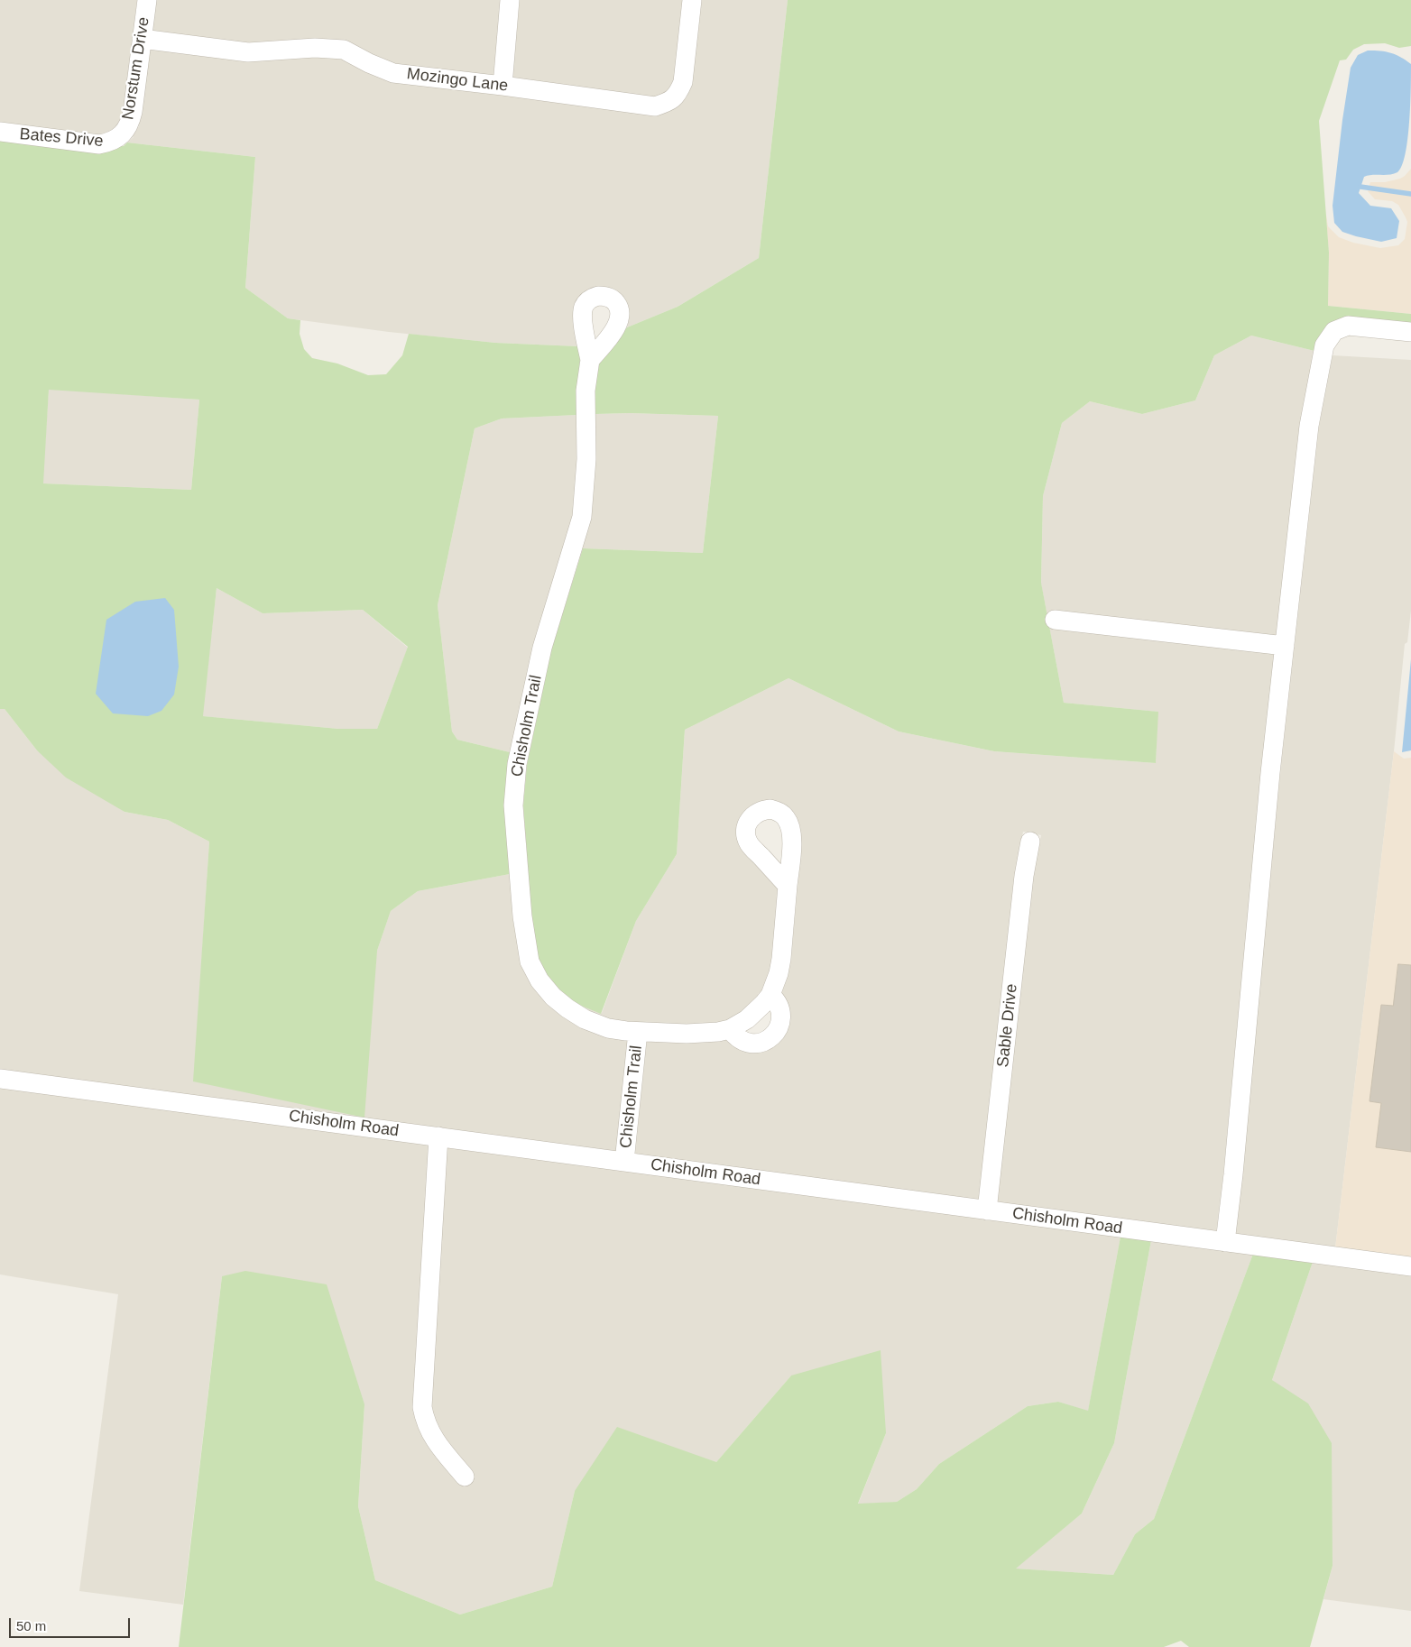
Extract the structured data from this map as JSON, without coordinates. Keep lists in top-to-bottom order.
{
  "streets": {
    "street": [
      "Norstum Drive",
      "Mozingo Lane",
      "Bates Drive",
      "Chisholm Trail",
      "Sable Drive",
      "Chisholm Road"
    ]
  },
  "crossings": [
    ["Norstum Drive", "Mozingo Lane"],
    ["Norstum Drive", "Bates Drive"],
    ["Chisholm Trail", "Chisholm Road"],
    ["Sable Drive", "Chisholm Road"]
  ],
  "scale_bar": "50 m"
}
